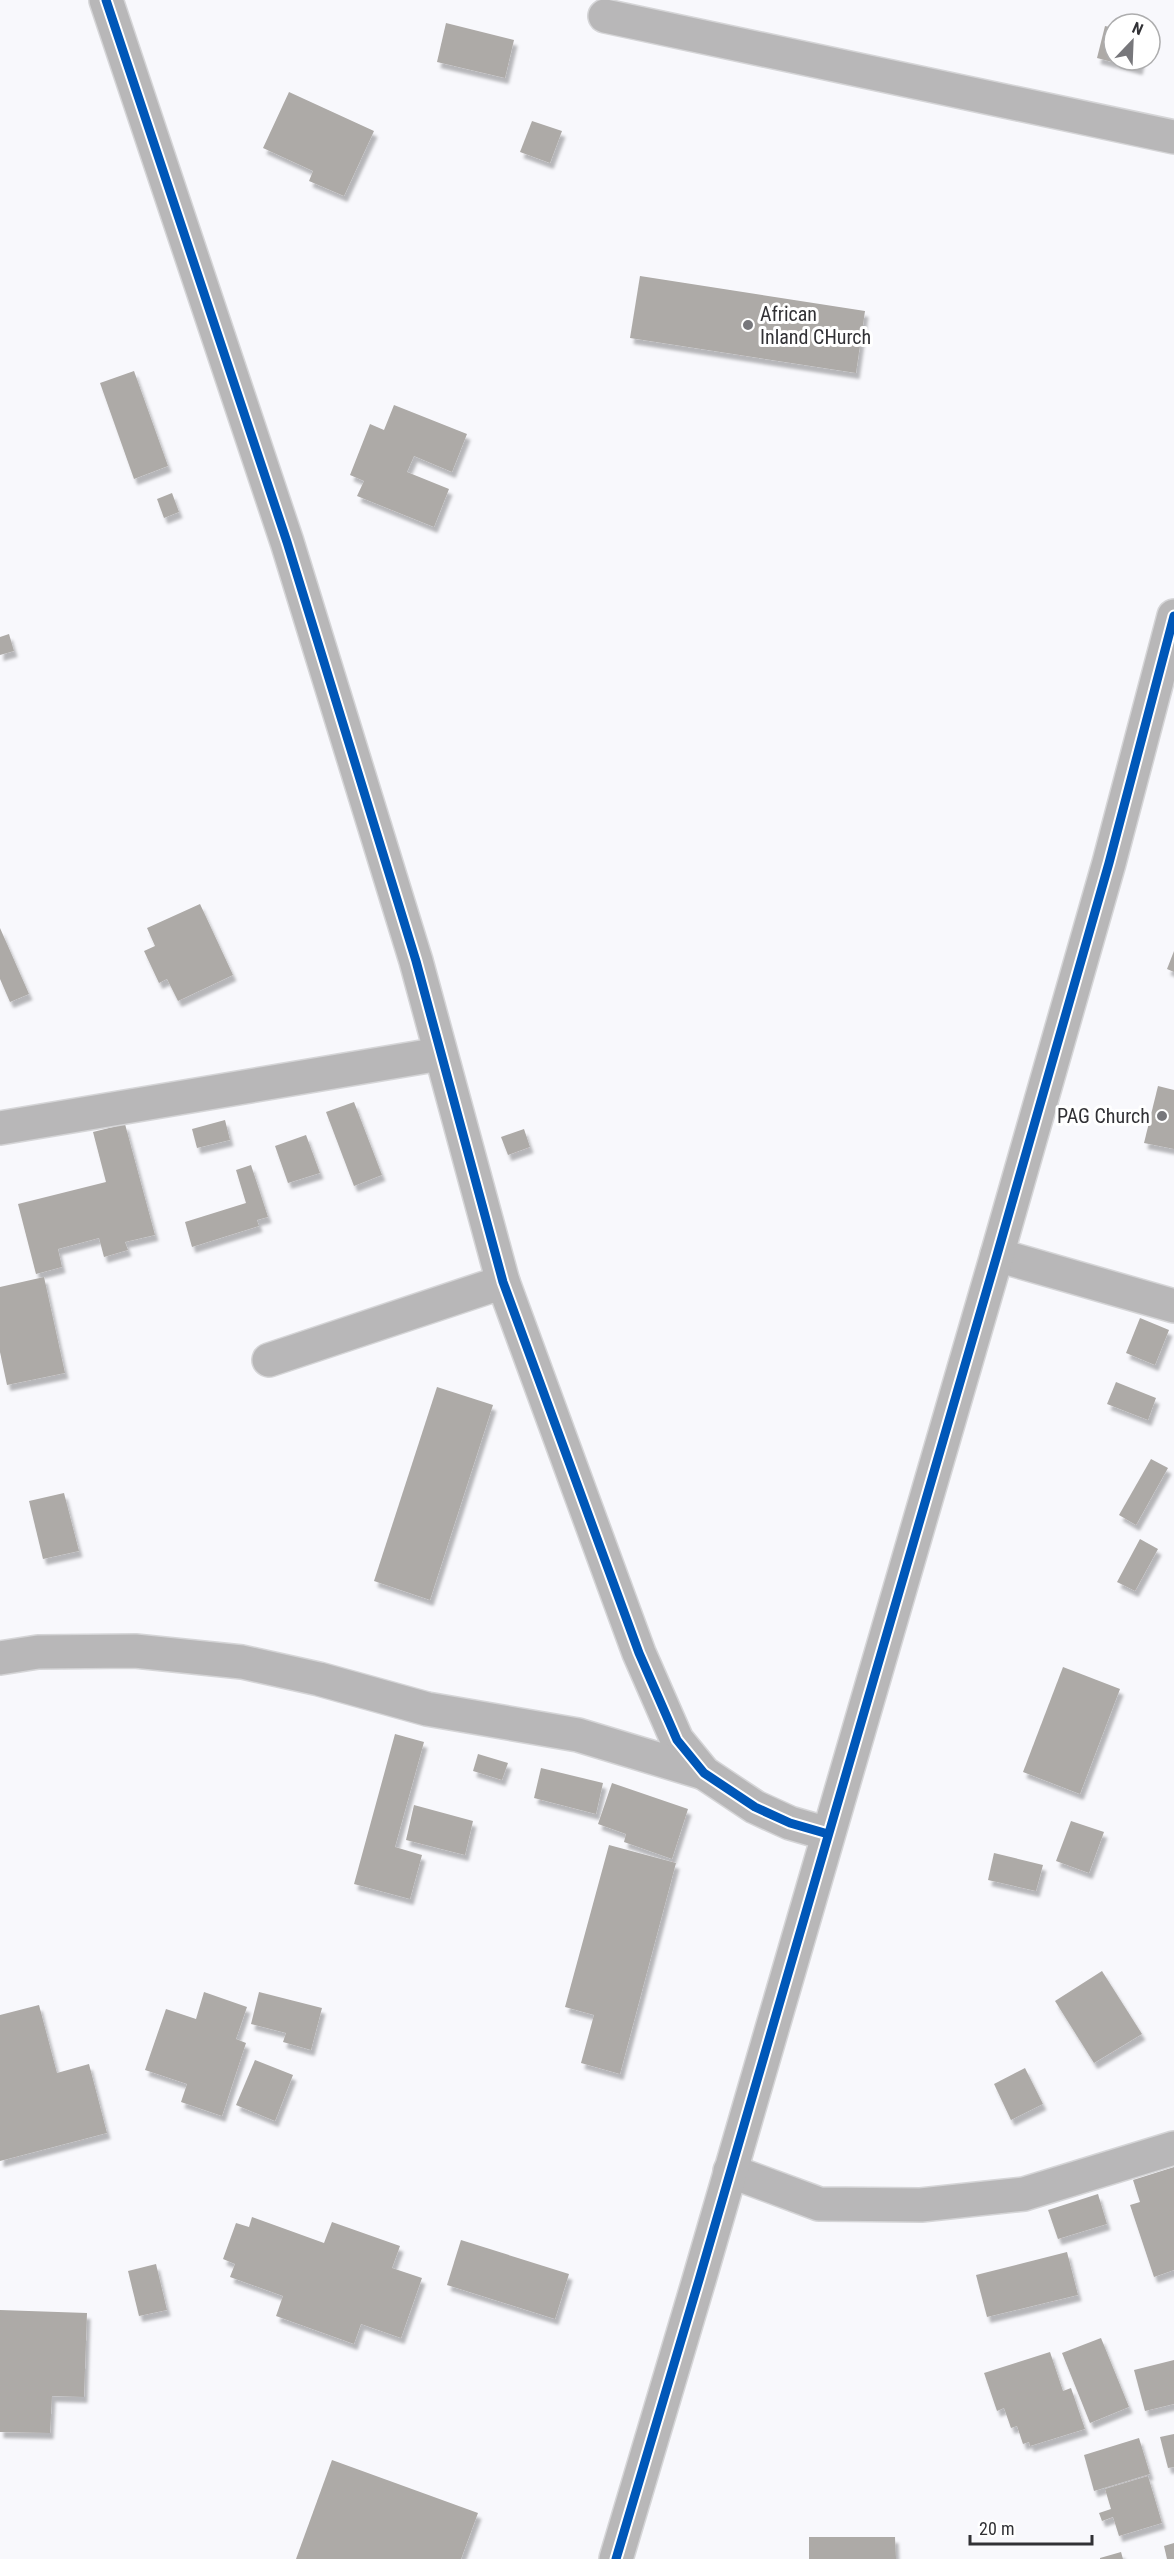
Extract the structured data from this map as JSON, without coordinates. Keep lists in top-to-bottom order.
{
  "places": ["African Inland CHurch", "PAG Church"],
  "scale_bar": "20 m",
  "north": "top right"
}
